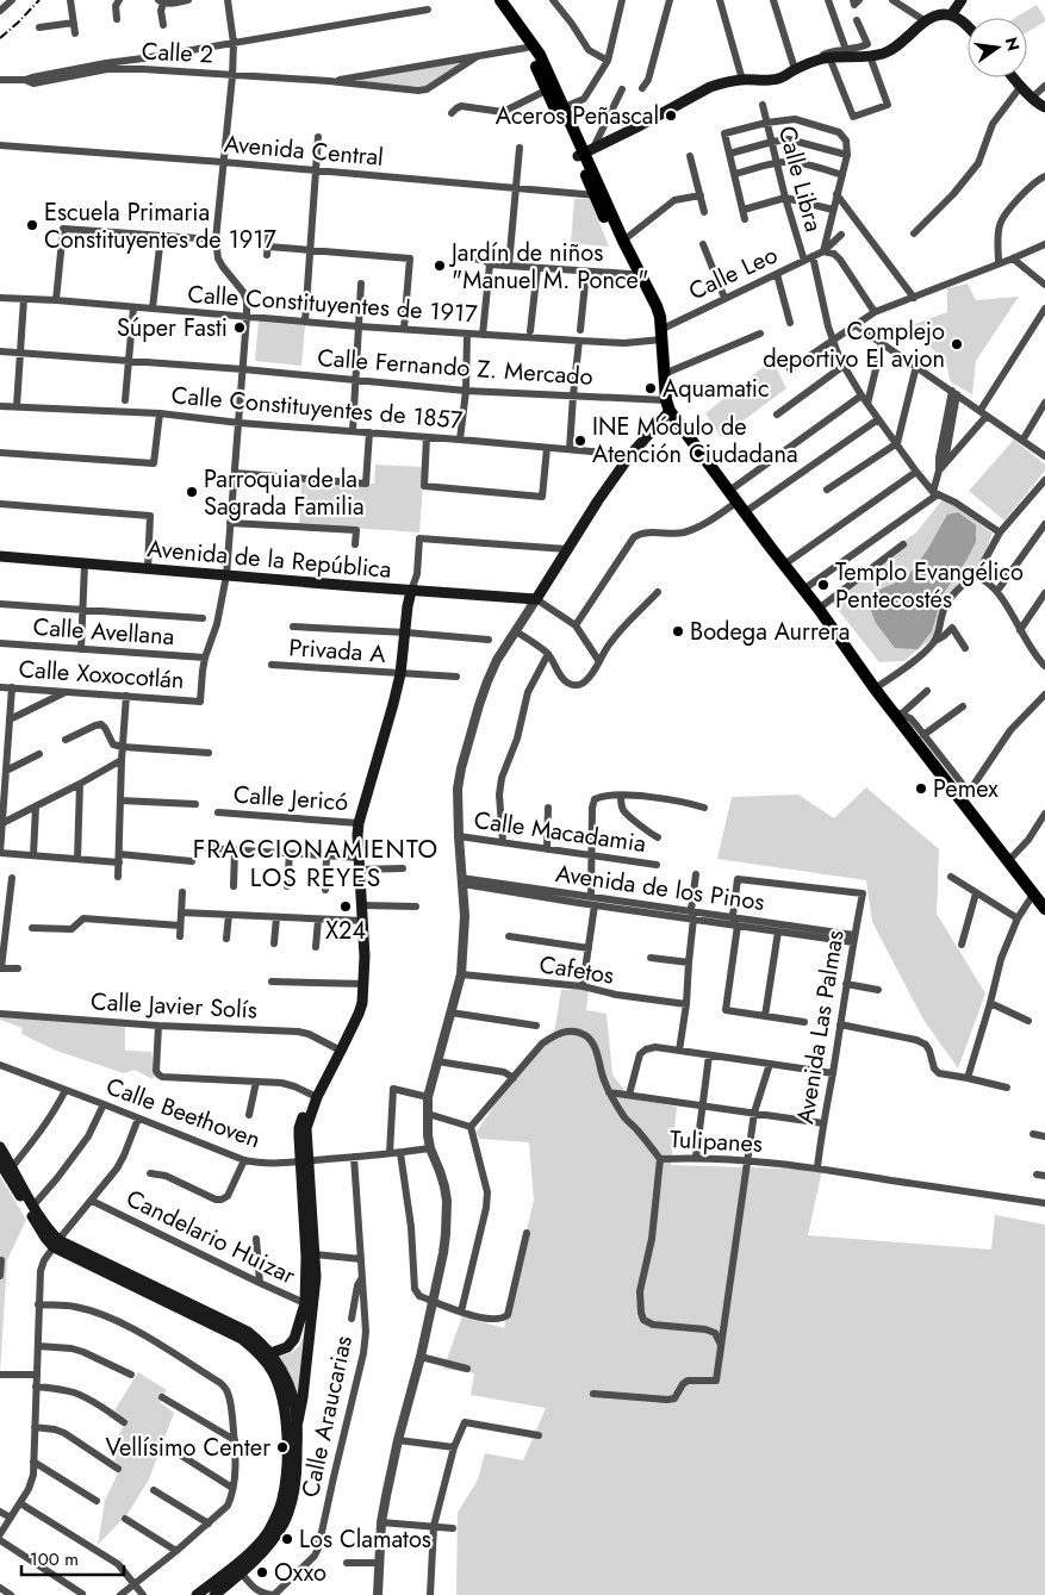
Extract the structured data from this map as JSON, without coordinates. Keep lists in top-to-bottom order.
{
  "streets": {
    "main road": ["Avenida de la República"],
    "street": [
      "Calle 2",
      "Avenida Central",
      "Calle Libra",
      "Calle Leo",
      "Calle Constituyentes de 1917",
      "Calle Fernando Z. Mercado",
      "Calle Constituyentes de 1857",
      "Calle Avellana",
      "Privada A",
      "Calle Xoxocotlán",
      "Calle Jericó",
      "Calle Macadamia",
      "Avenida de los Pinos",
      "Cafetos",
      "Calle Javier Solís",
      "Avenida Las Palmas",
      "Calle Beethoven",
      "Tulipanes",
      "Candelario Huizar",
      "Calle Araucarias"
    ]
  },
  "crossings": [
    ["Calle Libra", "Calle Leo"],
    ["Calle Leo", "Calle Constituyentes de 1917"],
    ["Calle Avellana", "Calle Xoxocotlán"],
    ["Avenida de los Pinos", "Avenida Las Palmas"],
    ["Avenida Las Palmas", "Tulipanes"],
    ["Calle Beethoven", "Calle Araucarias"]
  ],
  "districts": ["FRACCIONAMIENTO LOS REYES"],
  "places": [
    "Aceros Peñascal",
    "Escuela Primaria Constituyentes de 1917",
    "Jardín de niños \"Manuel M. Ponce\"",
    "Súper Fasti",
    "Complejo deportivo El avion",
    "Aquamatic",
    "INE Módulo de Atención Ciudadana",
    "Parroquia de la Sagrada Familia",
    "Templo Evangélico Pentecostés",
    "Bodega Aurrera",
    "Pemex",
    "X24",
    "Vellísimo Center",
    "Los Clamatos",
    "Oxxo"
  ],
  "scale_bar": "100 m",
  "north": "right"
}
